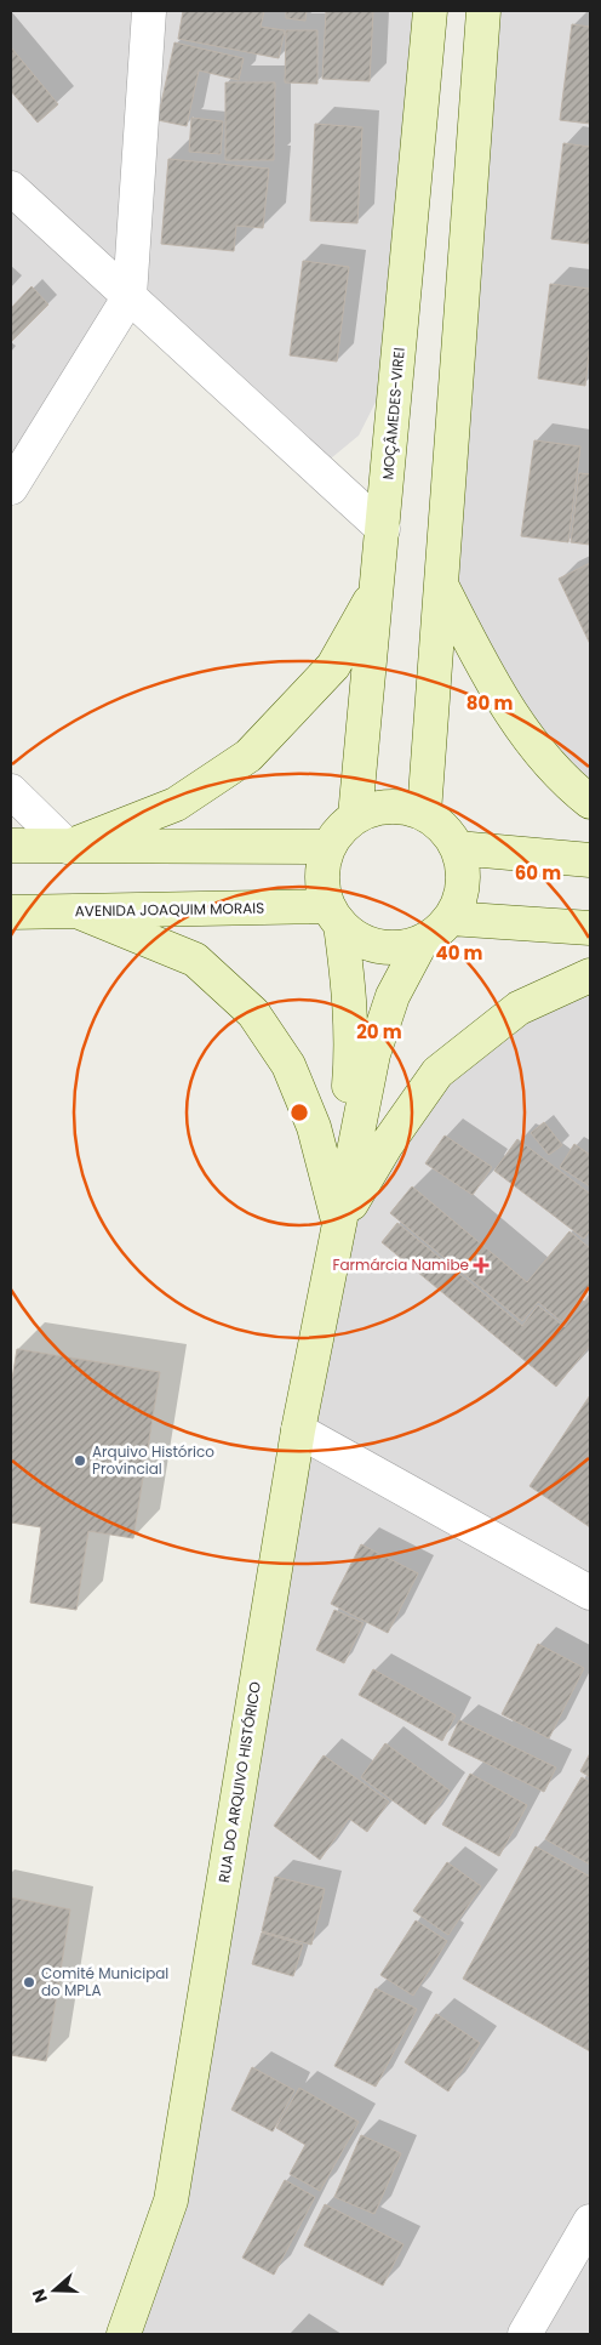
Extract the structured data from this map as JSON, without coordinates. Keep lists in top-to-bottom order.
{
  "streets": {
    "street": ["MOÇÂMEDES-VIREI", "AVENIDA JOAQUIM MORAIS", "RUA DO ARQUIVO HISTÓRICO"]
  },
  "crossings": [
    ["MOÇÂMEDES-VIREI", "AVENIDA JOAQUIM MORAIS"]
  ],
  "places": {
    "health": ["Farmárcia Namibe"],
    "other": ["Arquivo Histórico Provincial", "Comité Municipal do MPLA"]
  },
  "north": "left",
  "rings": [
    "80 m",
    "60 m",
    "40 m",
    "20 m"
  ]
}
